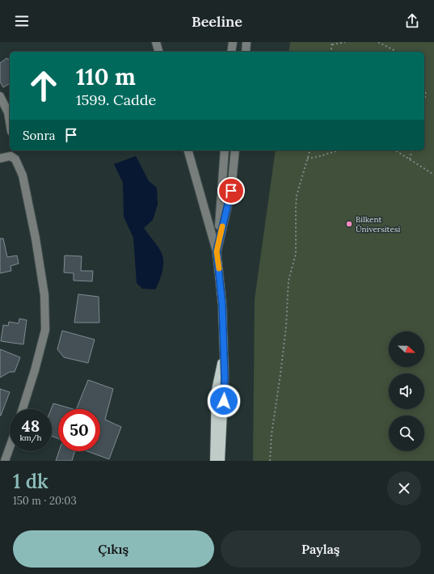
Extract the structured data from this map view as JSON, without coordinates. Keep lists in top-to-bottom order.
{
  "places": ["Bilkent Üniversitesi"],
  "north": "right",
  "page": {
    "header": "Beeline",
    "turn": ["110 m", "1599. Cadde"],
    "then": "Sonra",
    "speed": "48 km/h",
    "limit": "50",
    "heading": ["1 dk", "150 m · 20:03"],
    "buttons": ["Çıkış", "Paylaş"]
  }
}
